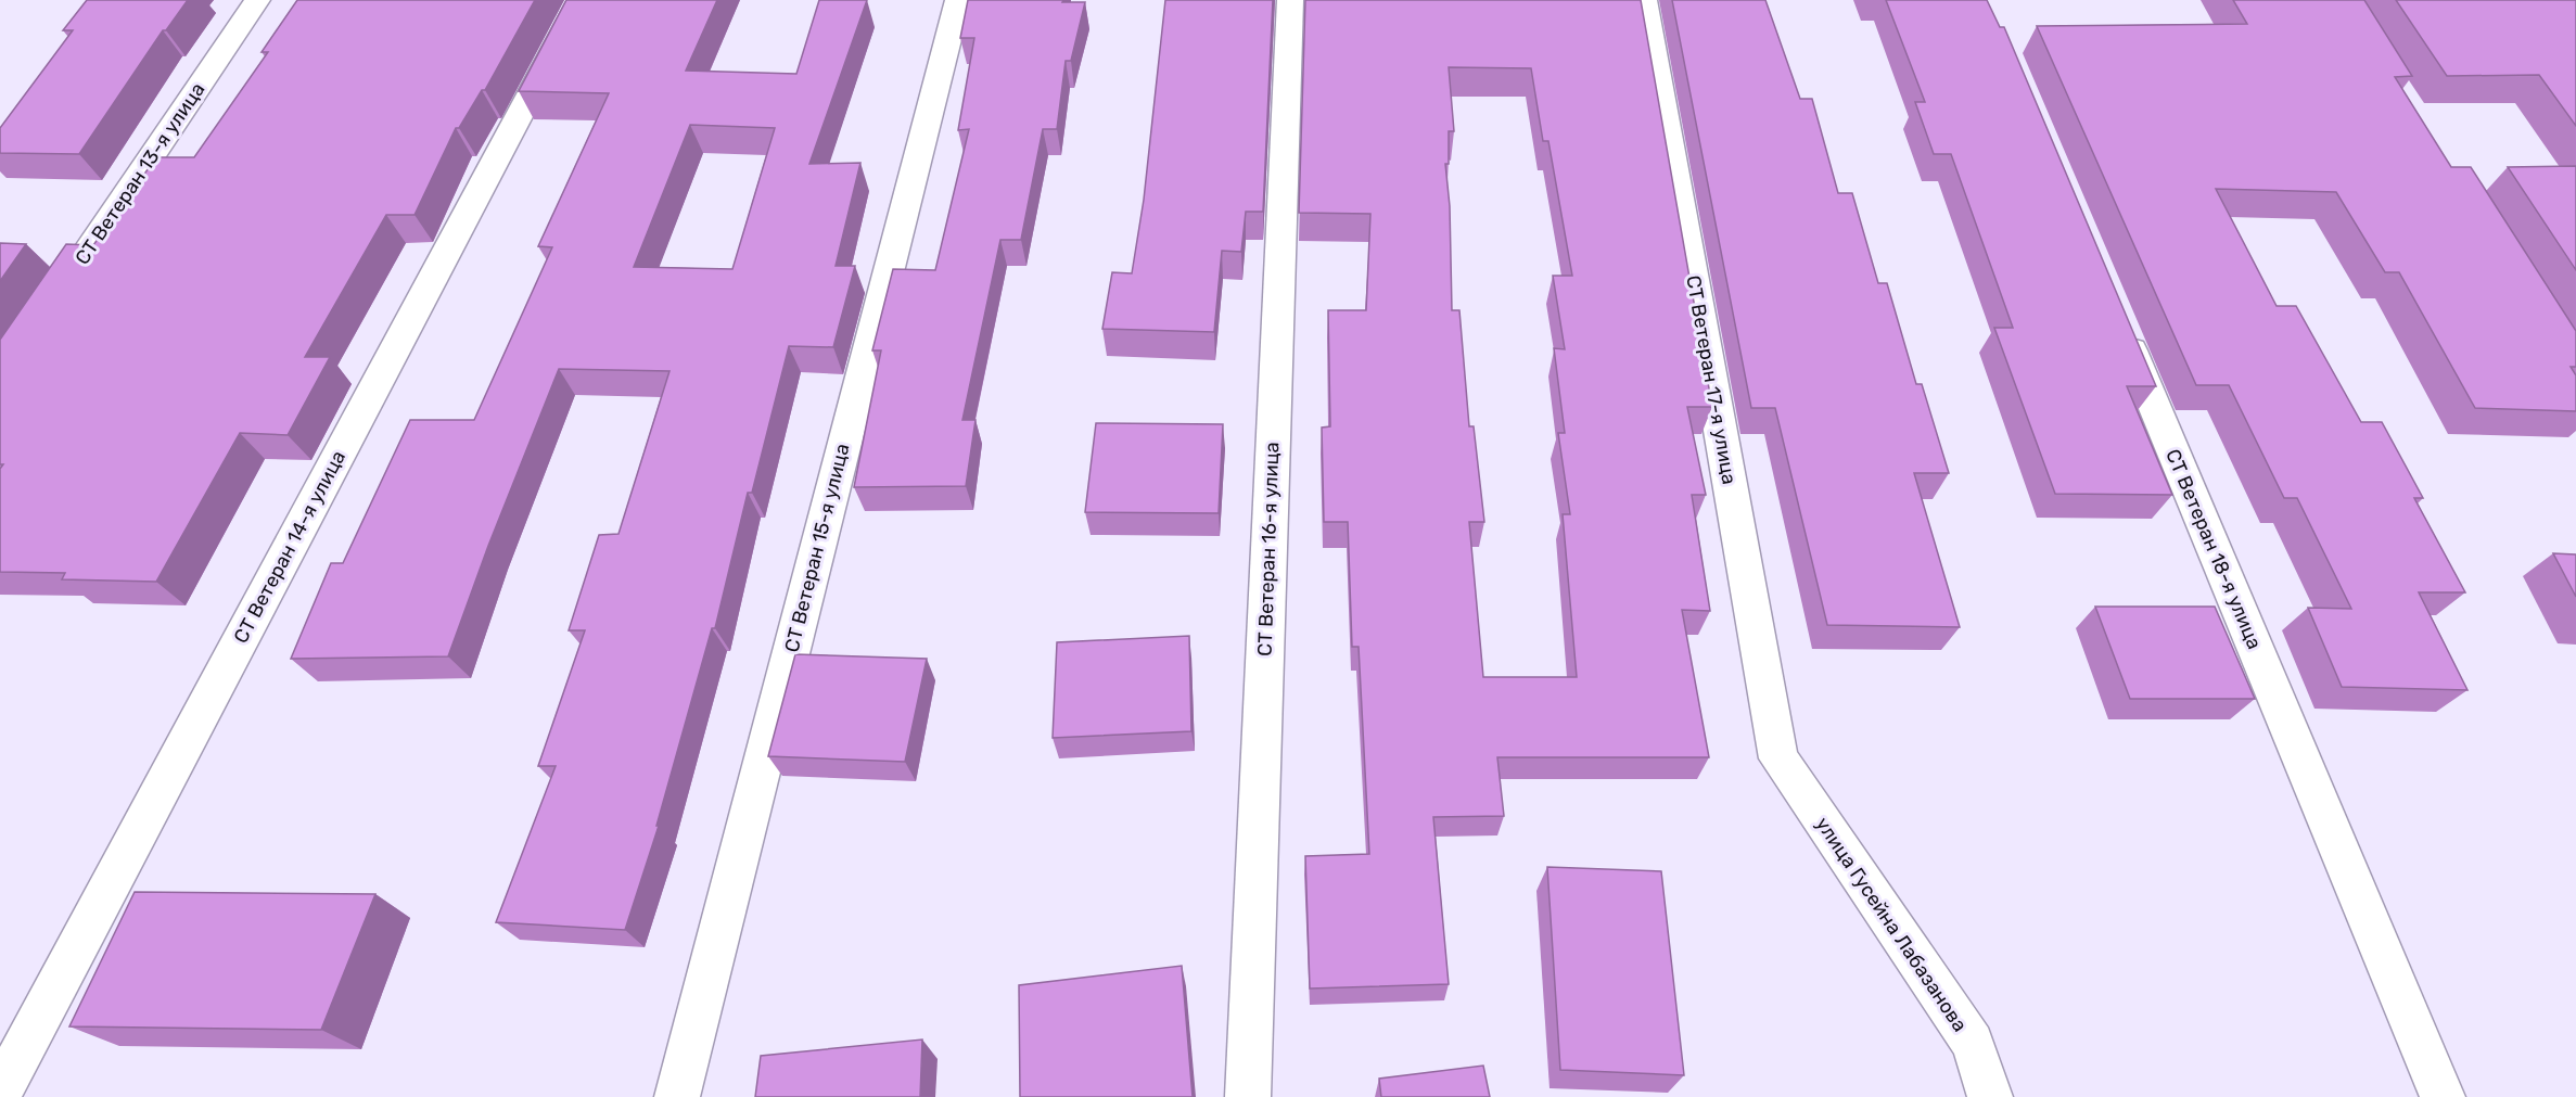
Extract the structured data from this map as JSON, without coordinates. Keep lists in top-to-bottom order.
{
  "streets": {
    "street": [
      "СТ Ветеран 13-я улица",
      "СТ Ветеран 17-я улица",
      "СТ Ветеран 14-я улица",
      "СТ Ветеран 15-я улица",
      "СТ Ветеран 16-я улица",
      "СТ Ветеран 18-я улица",
      "улица Гусейна Лабазанова"
    ]
  },
  "crossings": [
    ["СТ Ветеран 17-я улица", "улица Гусейна Лабазанова"]
  ]
}
